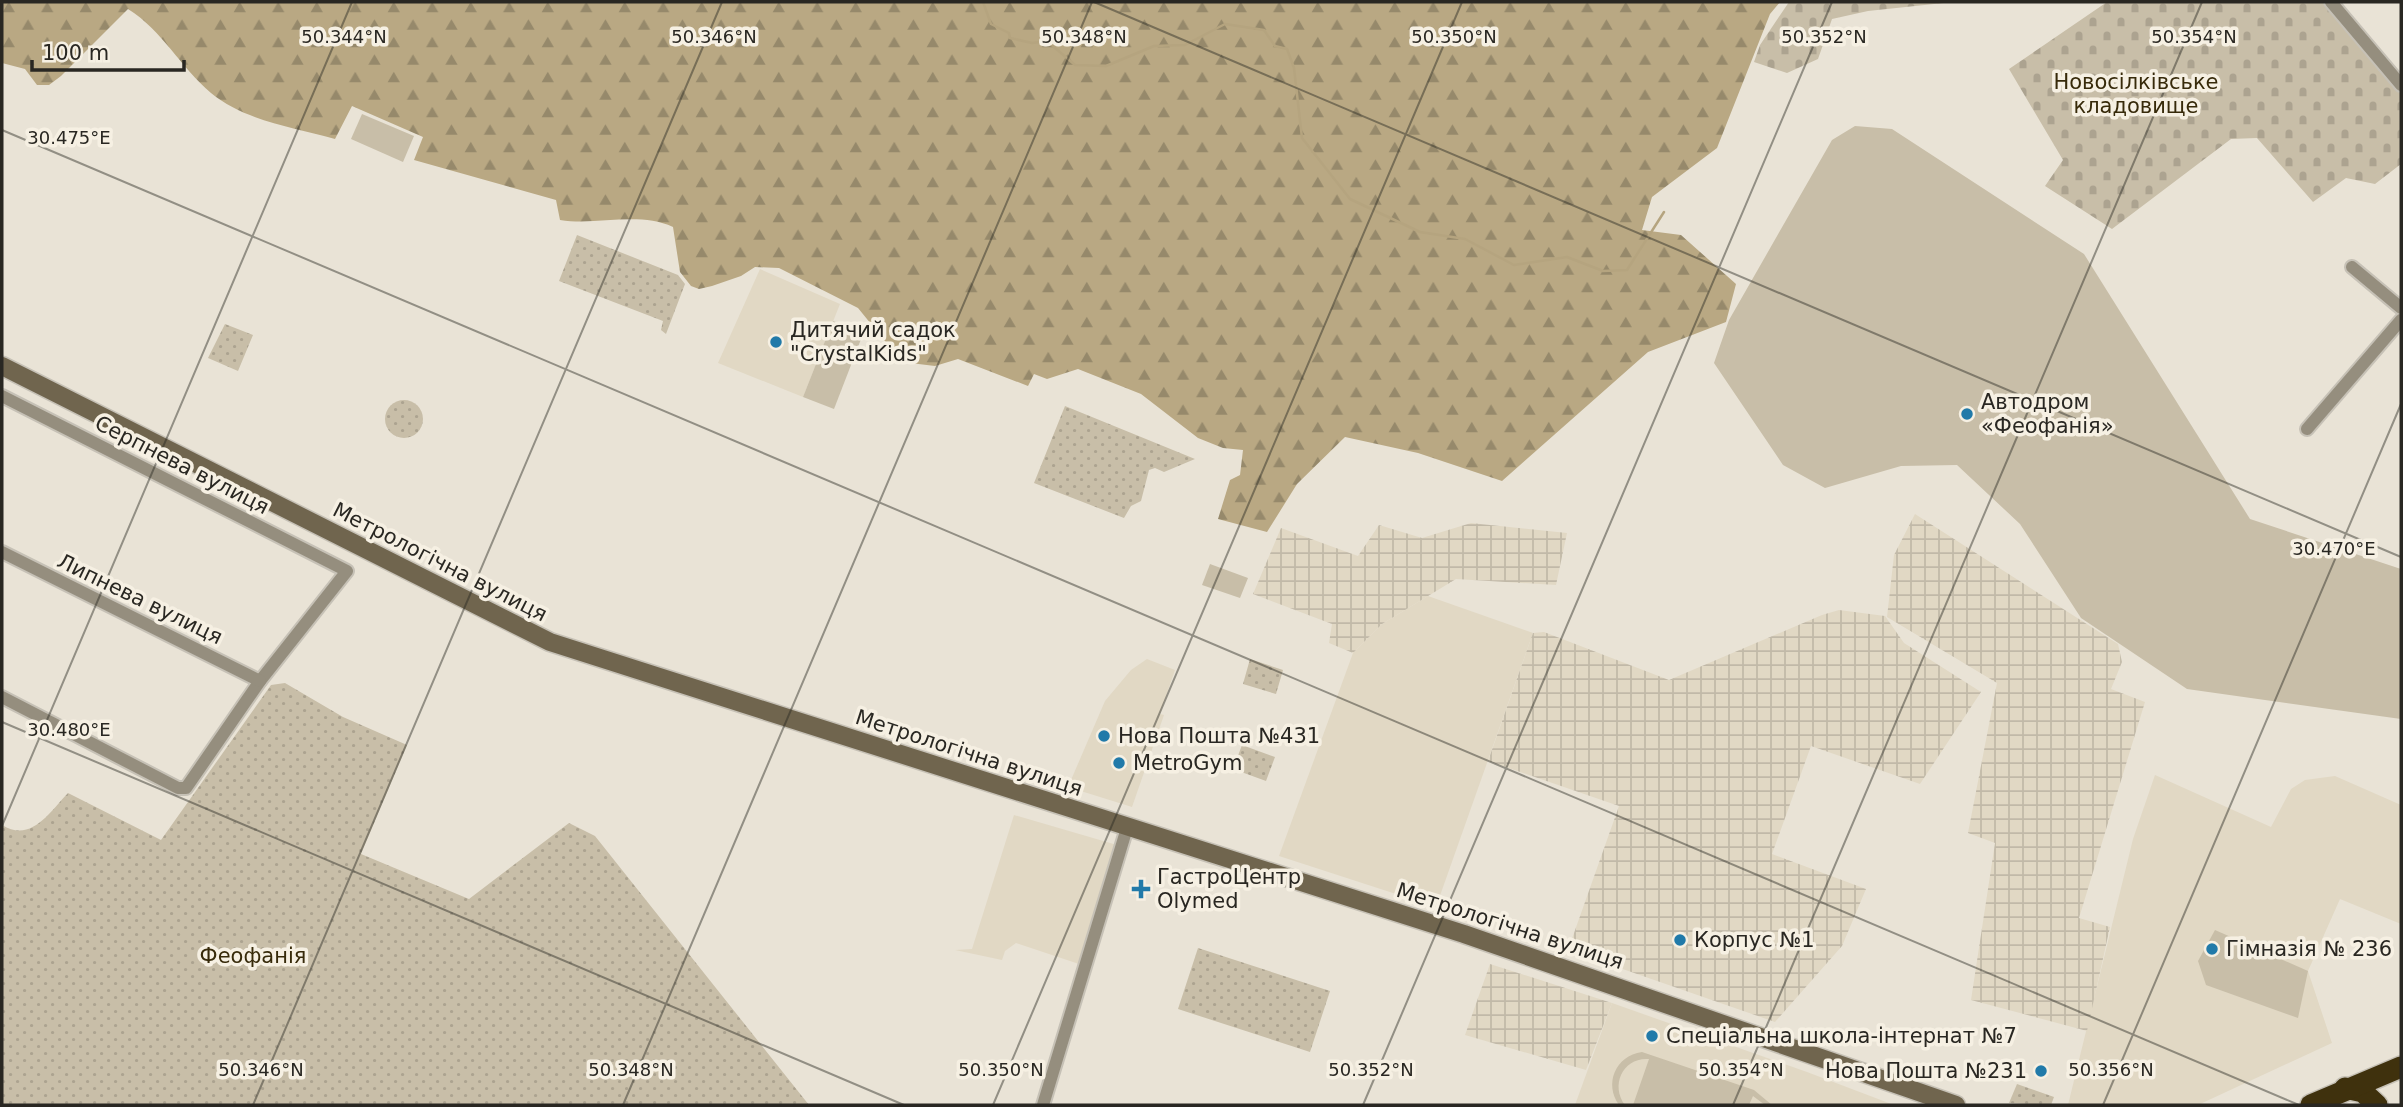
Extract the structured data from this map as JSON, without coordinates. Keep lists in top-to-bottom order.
{
  "streets": {
    "street": ["Серпнева вулиця", "Метрологічна вулиця", "Липнева вулиця"]
  },
  "crossings": [
    ["Серпнева вулиця", "Липнева вулиця"]
  ],
  "parks": ["Новосілківське кладовище", "Феофанія"],
  "places": {
    "other": [
      "Дитячий садок \"CrystalKids\"",
      "Автодром «Феофанія»",
      "Нова Пошта №431",
      "MetroGym",
      "Корпус №1",
      "Гімназія № 236",
      "Спеціальна школа-інтернат №7",
      "Нова Пошта №231"
    ],
    "health": ["ГастроЦентр Olymed"]
  },
  "scale_bar": "100 m",
  "coordinates": [
    "50.344°N",
    "50.346°N",
    "50.348°N",
    "50.350°N",
    "50.352°N",
    "50.354°N",
    "30.475°E",
    "30.470°E",
    "30.480°E",
    "50.356°N"
  ]
}
